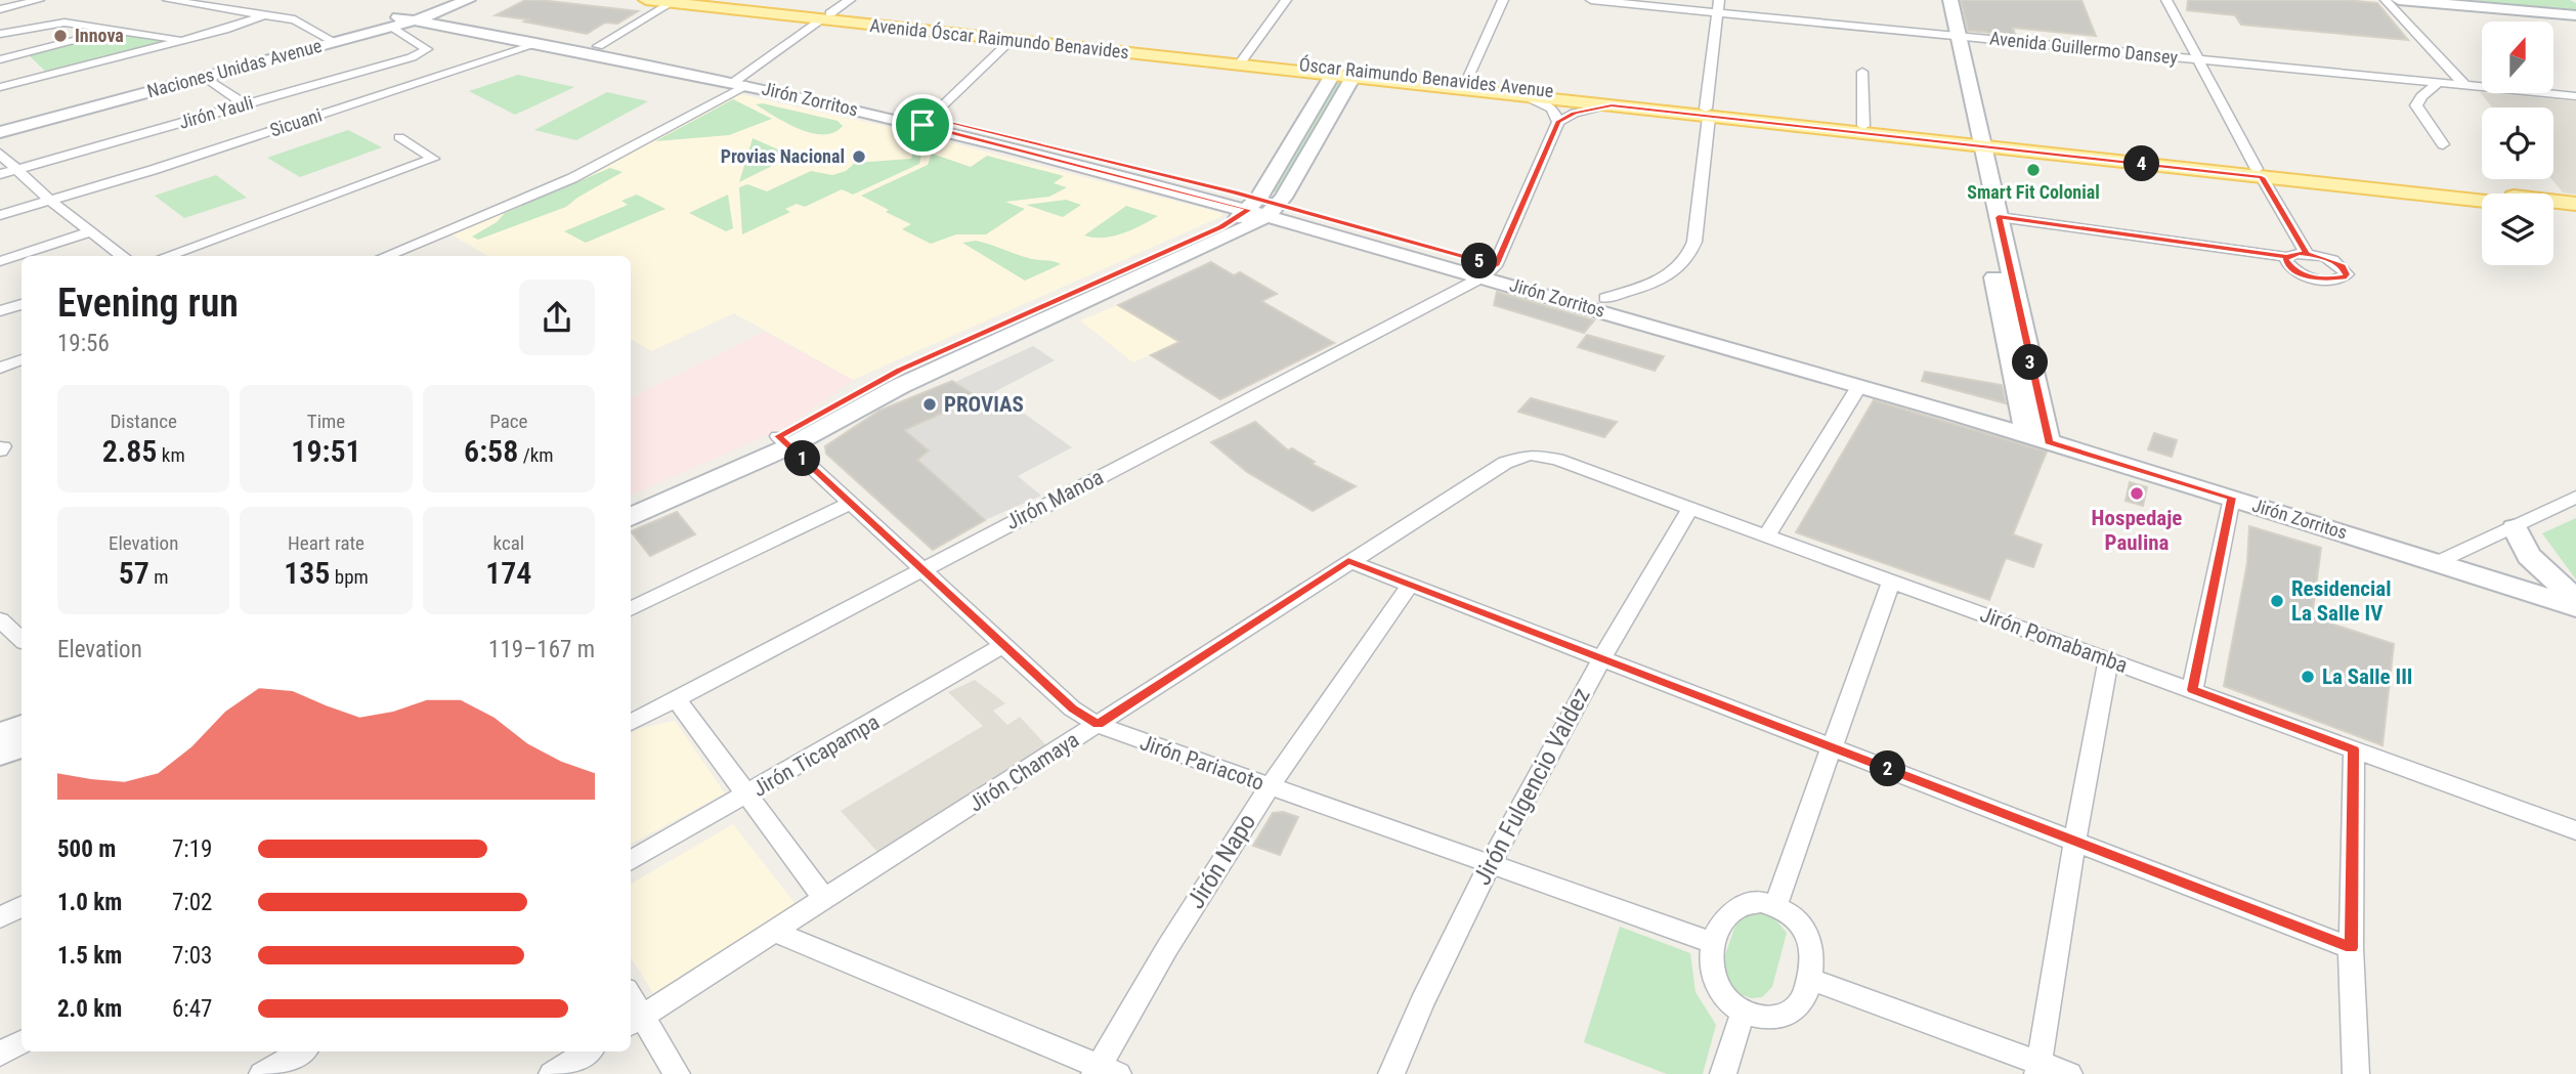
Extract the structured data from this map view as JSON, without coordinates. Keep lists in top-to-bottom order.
{
  "streets": {
    "main road": [
      "Avenida Óscar Raimundo Benavides",
      "Naciones Unidas Avenue",
      "Óscar Raimundo Benavides Avenue",
      "Jirón Zorritos"
    ],
    "street": [
      "Avenida Guillermo Dansey",
      "Jirón Yauli",
      "Sicuani",
      "Jirón Manoa",
      "Jirón Pomabamba",
      "Jirón Ticapampa",
      "Jirón Pariacoto",
      "Jirón Chamaya",
      "Jirón Fulgencio Valdez",
      "Jirón Napo"
    ]
  },
  "crossings": [
    ["Avenida Óscar Raimundo Benavides", "Óscar Raimundo Benavides Avenue"],
    ["Naciones Unidas Avenue", "Jirón Zorritos"],
    ["Naciones Unidas Avenue", "Jirón Yauli"],
    ["Jirón Zorritos", "Jirón Yauli"],
    ["Jirón Zorritos", "Sicuani"],
    ["Jirón Zorritos", "Jirón Manoa"],
    ["Jirón Manoa", "Jirón Pariacoto"],
    ["Jirón Pomabamba", "Jirón Chamaya"],
    ["Jirón Pomabamba", "Jirón Fulgencio Valdez"],
    ["Jirón Ticapampa", "Jirón Pariacoto"],
    ["Jirón Pariacoto", "Jirón Chamaya"],
    ["Jirón Pariacoto", "Jirón Fulgencio Valdez"],
    ["Jirón Pariacoto", "Jirón Napo"]
  ],
  "places": [
    "Innova",
    "Provias Nacional",
    "Smart Fit Colonial",
    "PROVIAS",
    "Hospedaje Paulina",
    "Residencial La Salle IV",
    "La Salle III"
  ],
  "north": "top",
  "page": {
    "pins": [
      "4",
      "5",
      "3",
      "1",
      "2"
    ],
    "heading": ["Evening run", "19:56"],
    "stats": [
      ["Distance", "2.85 km"],
      ["Time", "19:51"],
      ["Pace", "6:58 /km"],
      ["Elevation", "57 m"],
      ["Heart rate", "135 bpm"],
      ["kcal", "174"]
    ],
    "chart": ["Elevation", "119–167 m"],
    "list": [
      {
        "name": "500 m",
        "note": "7:19"
      },
      {
        "name": "1.0 km",
        "note": "7:02"
      },
      {
        "name": "1.5 km",
        "note": "7:03"
      },
      {
        "name": "2.0 km",
        "note": "6:47"
      }
    ]
  }
}
